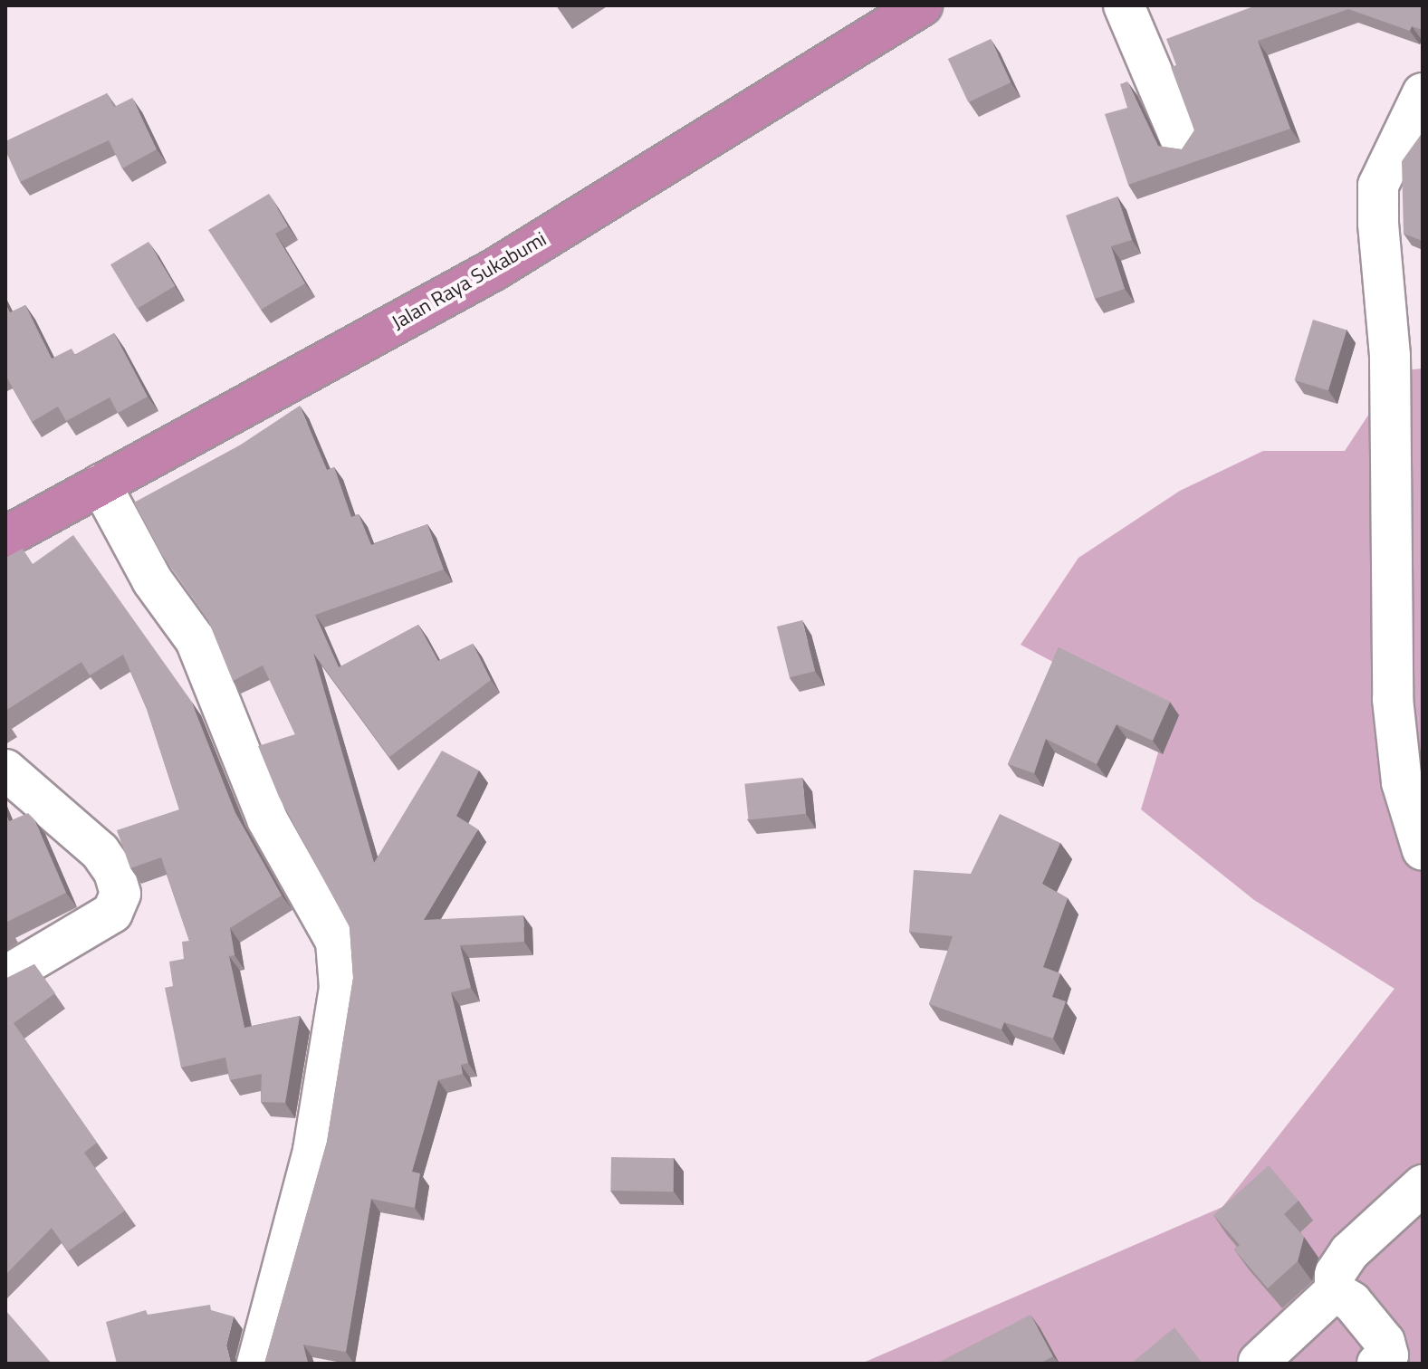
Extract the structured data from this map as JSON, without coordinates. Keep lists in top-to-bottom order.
{
  "streets": {
    "highway": ["Jalan Raya Sukabumi"]
  }
}
